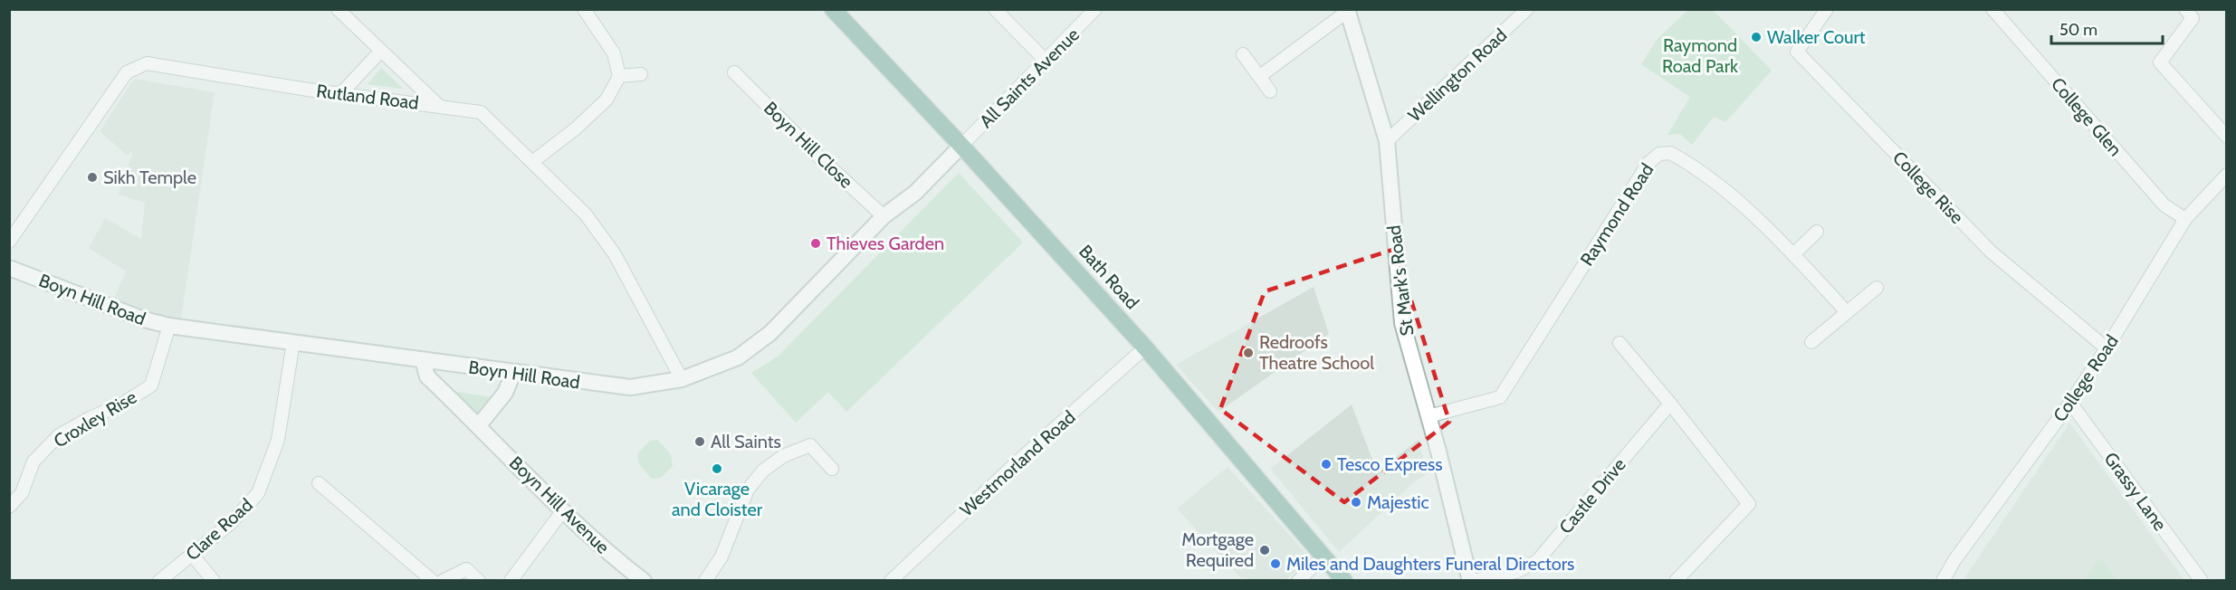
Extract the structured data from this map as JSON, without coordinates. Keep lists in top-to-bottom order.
{
  "streets": {
    "main road": ["Bath Road"],
    "street": [
      "Wellington Road",
      "All Saints Avenue",
      "Rutland Road",
      "College Glen",
      "Boyn Hill Close",
      "College Rise",
      "Raymond Road",
      "St Mark's Road",
      "Boyn Hill Road",
      "College Road",
      "Croxley Rise",
      "Westmorland Road",
      "Grassy Lane",
      "Castle Drive",
      "Boyn Hill Avenue",
      "Clare Road"
    ]
  },
  "crossings": [
    ["Wellington Road", "St Mark's Road"],
    ["All Saints Avenue", "Bath Road"],
    ["All Saints Avenue", "Boyn Hill Road"],
    ["Rutland Road", "Boyn Hill Road"],
    ["College Glen", "College Road"],
    ["Boyn Hill Close", "Boyn Hill Road"],
    ["College Rise", "College Road"],
    ["Raymond Road", "St Mark's Road"],
    ["Bath Road", "Boyn Hill Road"],
    ["Bath Road", "Westmorland Road"],
    ["St Mark's Road", "Castle Drive"],
    ["Boyn Hill Road", "Croxley Rise"],
    ["Boyn Hill Road", "Boyn Hill Avenue"],
    ["Boyn Hill Road", "Clare Road"],
    ["College Road", "Grassy Lane"]
  ],
  "parks": ["Raymond Road Park"],
  "places": [
    "Walker Court",
    "Sikh Temple",
    "Thieves Garden",
    "Redroofs Theatre School",
    "All Saints",
    "Tesco Express",
    "Vicarage and Cloister",
    "Majestic",
    "Mortgage Required",
    "Miles and Daughters Funeral Directors"
  ],
  "scale_bar": "50 m"
}
